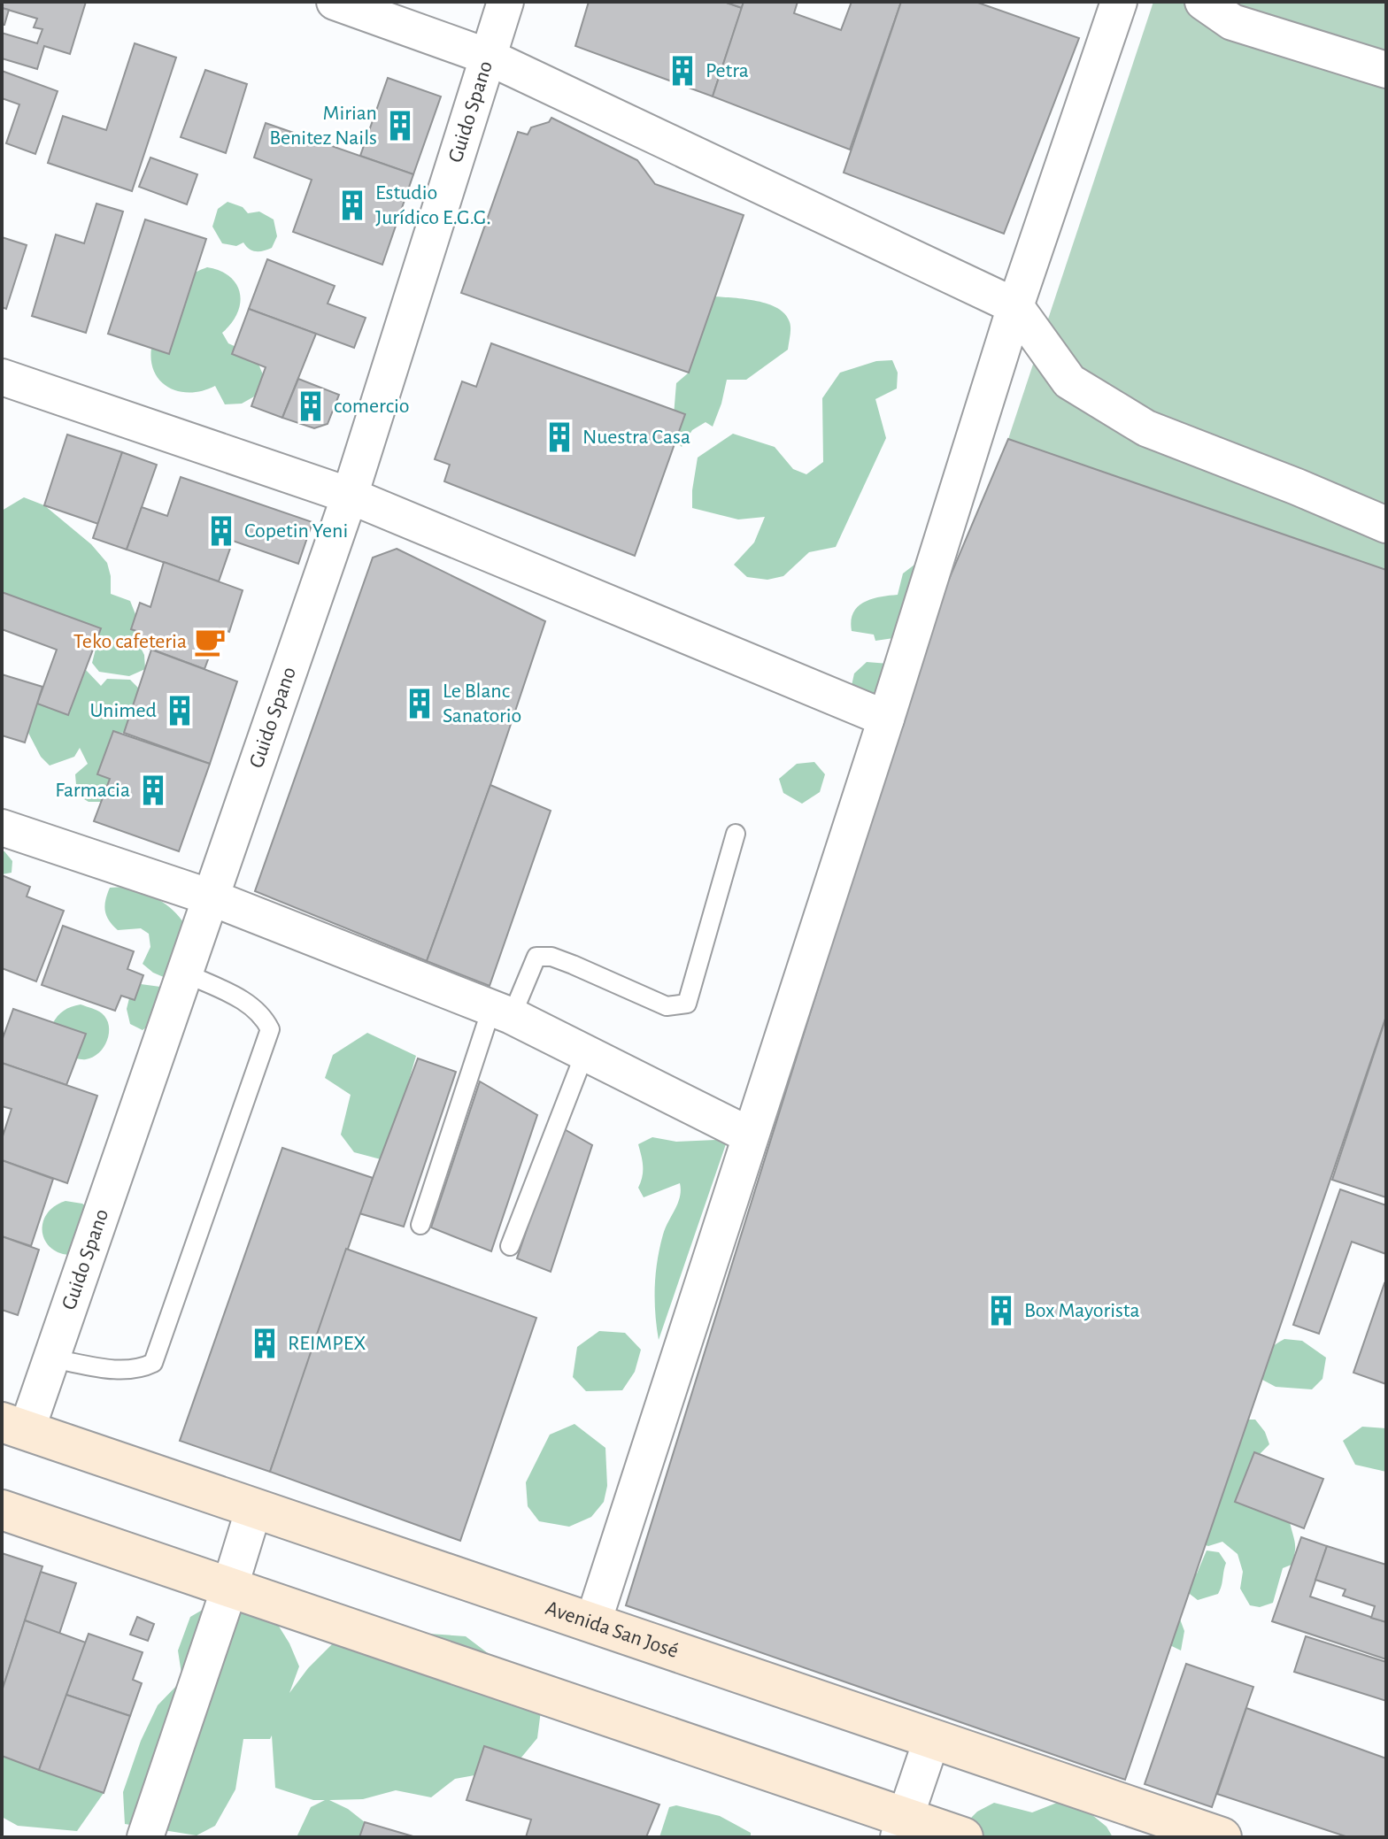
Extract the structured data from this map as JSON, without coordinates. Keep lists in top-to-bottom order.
{
  "streets": {
    "street": ["Guido Spano", "Avenida San José"]
  },
  "crossings": [
    ["Guido Spano", "Avenida San José"]
  ],
  "places": {
    "building": [
      "Petra",
      "Mirian Benitez Nails",
      "Estudio Jurídico E.G.G.",
      "comercio",
      "Nuestra Casa",
      "Copetin Yeni",
      "Le Blanc Sanatorio",
      "Unimed",
      "Farmacia",
      "Box Mayorista",
      "REIMPEX"
    ],
    "cafe": ["Teko cafeteria"]
  }
}
